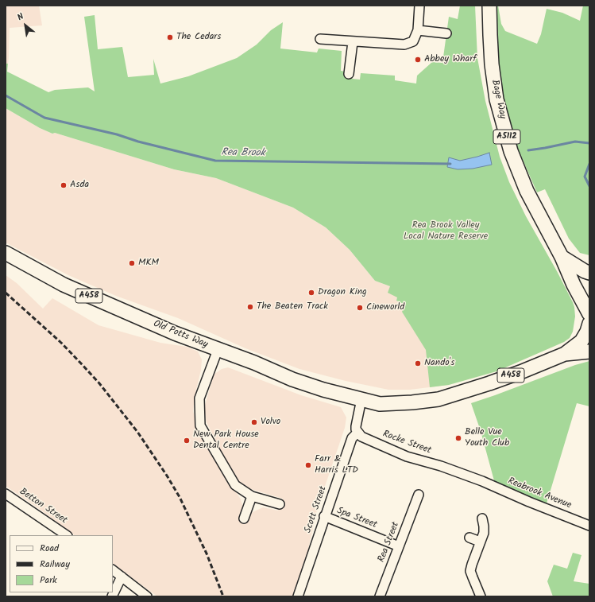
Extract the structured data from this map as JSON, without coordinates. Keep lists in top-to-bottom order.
{
  "streets": {
    "main road": [
      "Bage Way",
      "A5112",
      "A458",
      "Old Potts Way"
    ],
    "street": [
      "Rocke Street",
      "Reabrook Avenue",
      "Betton Street",
      "Scott Street",
      "Spa Street",
      "Rea Street"
    ]
  },
  "crossings": [
    ["Rocke Street", "Reabrook Avenue"],
    ["Rocke Street", "Scott Street"],
    ["Scott Street", "Spa Street"],
    ["Spa Street", "Rea Street"]
  ],
  "water": ["Rea Brook"],
  "parks": ["Rea Brook Valley Local Nature Reserve"],
  "places": [
    "The Cedars",
    "Abbey Wharf",
    "Asda",
    "MKM",
    "Dragon King",
    "The Beaten Track",
    "Cineworld",
    "Nando's",
    "Volvo",
    "Belle Vue Youth Club",
    "New Park House Dental Centre",
    "Farr & Harris LTD"
  ],
  "legend": ["Road", "Railway", "Park"],
  "north": "top left"
}
